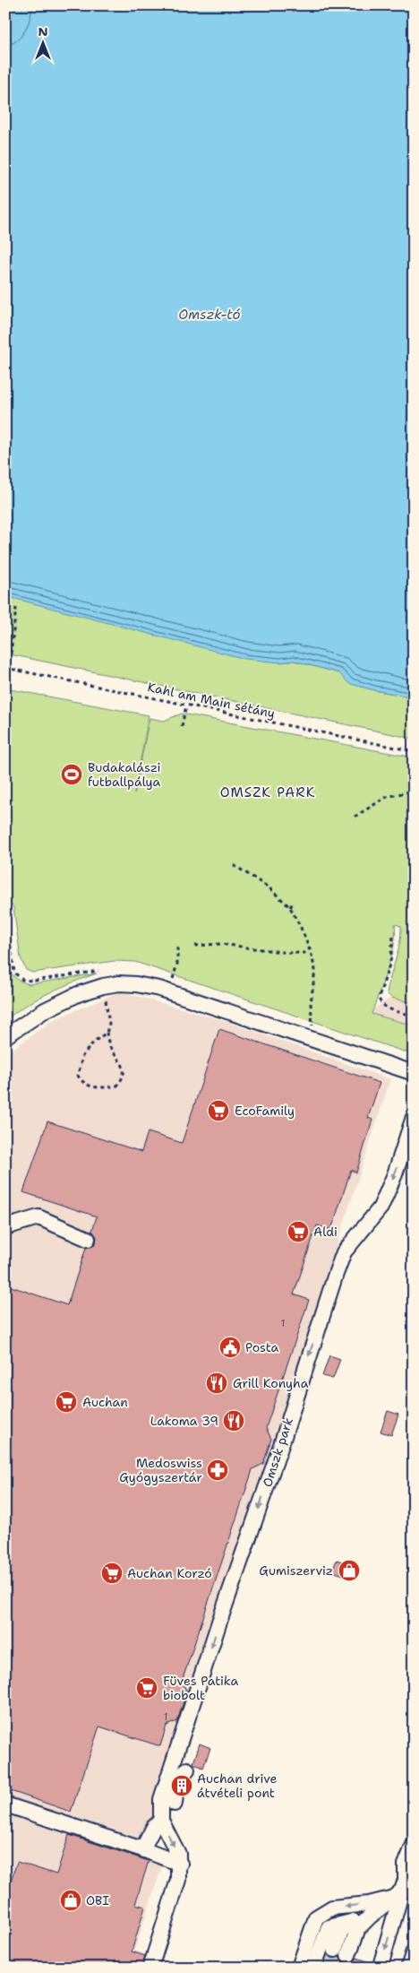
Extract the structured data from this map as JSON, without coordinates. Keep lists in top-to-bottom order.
{
  "streets": {
    "lane": ["Omszk park"],
    "path": ["Kahl am Main sétány"]
  },
  "one_way": ["Omszk park"],
  "districts": ["OMSZK PARK"],
  "water": ["Omszk-tó"],
  "places": {
    "sports": ["Budakalászi futballpálya"],
    "supermarket": [
      "EcoFamily",
      "Aldi",
      "Auchan",
      "Auchan Korzó",
      "Füves Patika biobolt"
    ],
    "public building": ["Posta"],
    "restaurant": ["Grill Konyha", "Lakoma 39"],
    "pharmacy": ["Medoswiss Gyógyszertár"],
    "shop": ["Gumiszerviz", "OBI"],
    "building": ["Auchan drive átvételi pont"]
  },
  "house_numbers": ["1", "1"],
  "north": "top"
}
